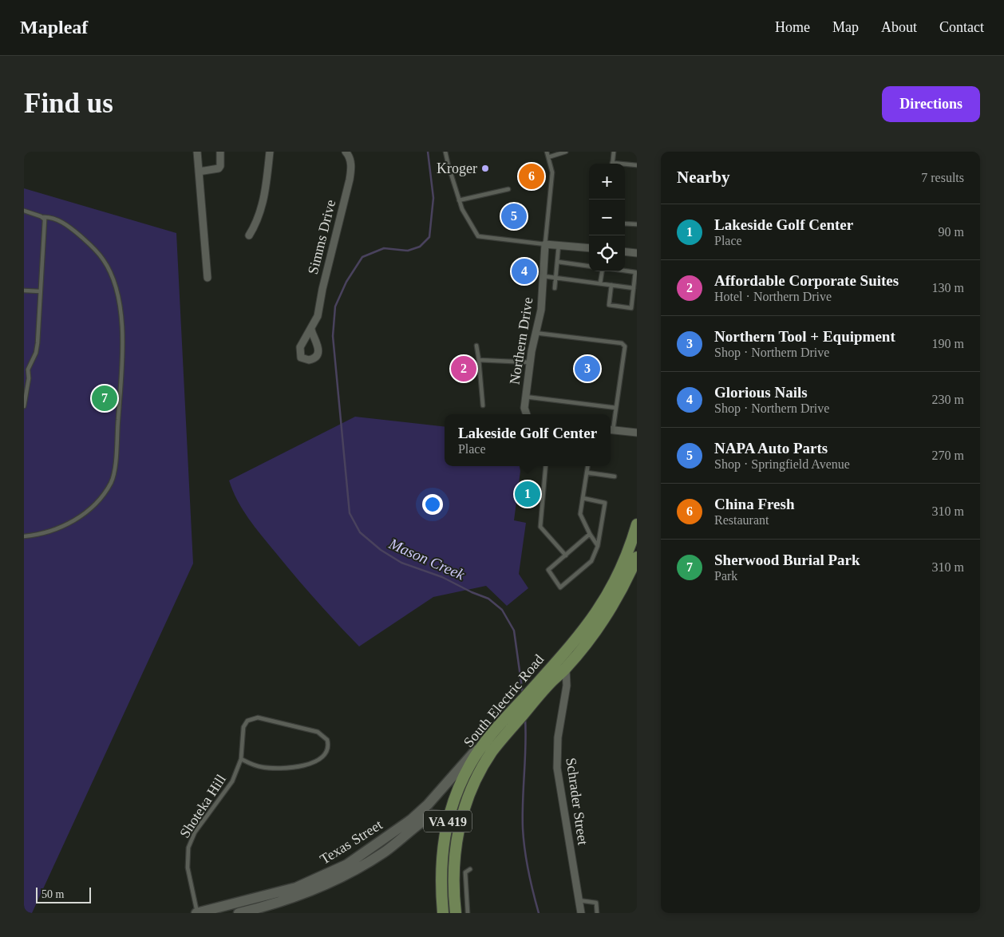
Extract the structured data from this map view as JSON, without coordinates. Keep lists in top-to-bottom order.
{
  "streets": {
    "main road": ["South Electric Road", "VA 419", "Texas Street"],
    "street": ["Simms Drive", "Northern Drive", "Schrader Street"],
    "lane": ["Shoteka Hill"]
  },
  "crossings": [
    ["South Electric Road", "Schrader Street"],
    ["South Electric Road", "Texas Street"],
    ["Shoteka Hill", "Texas Street"]
  ],
  "water": ["Mason Creek"],
  "places": ["Kroger"],
  "scale_bar": "50 m",
  "page": {
    "header": "Mapleaf",
    "nav": [
      "Home",
      "Map",
      "About",
      "Contact"
    ],
    "buttons": "Directions",
    "title": "Find us",
    "heading": ["Nearby", "7 results"],
    "pins": [
      "6",
      "5",
      "4",
      "2",
      "3",
      "7",
      "1"
    ],
    "map_buttons": ["+", "−"],
    "list": [
      {
        "mark": "1",
        "name": "Lakeside Golf Center",
        "note": "Place",
        "value": "90 m"
      },
      {
        "mark": "2",
        "name": "Affordable Corporate Suites",
        "note": "Hotel · Northern Drive",
        "value": "130 m"
      },
      {
        "mark": "3",
        "name": "Northern Tool + Equipment",
        "note": "Shop · Northern Drive",
        "value": "190 m"
      },
      {
        "mark": "4",
        "name": "Glorious Nails",
        "note": "Shop · Northern Drive",
        "value": "230 m"
      },
      {
        "mark": "5",
        "name": "NAPA Auto Parts",
        "note": "Shop · Springfield Avenue",
        "value": "270 m"
      },
      {
        "mark": "6",
        "name": "China Fresh",
        "note": "Restaurant",
        "value": "310 m"
      },
      {
        "mark": "7",
        "name": "Sherwood Burial Park",
        "note": "Park",
        "value": "310 m"
      }
    ],
    "popup": ["Lakeside Golf Center", "Place"],
    "scale": "50 m"
  }
}
